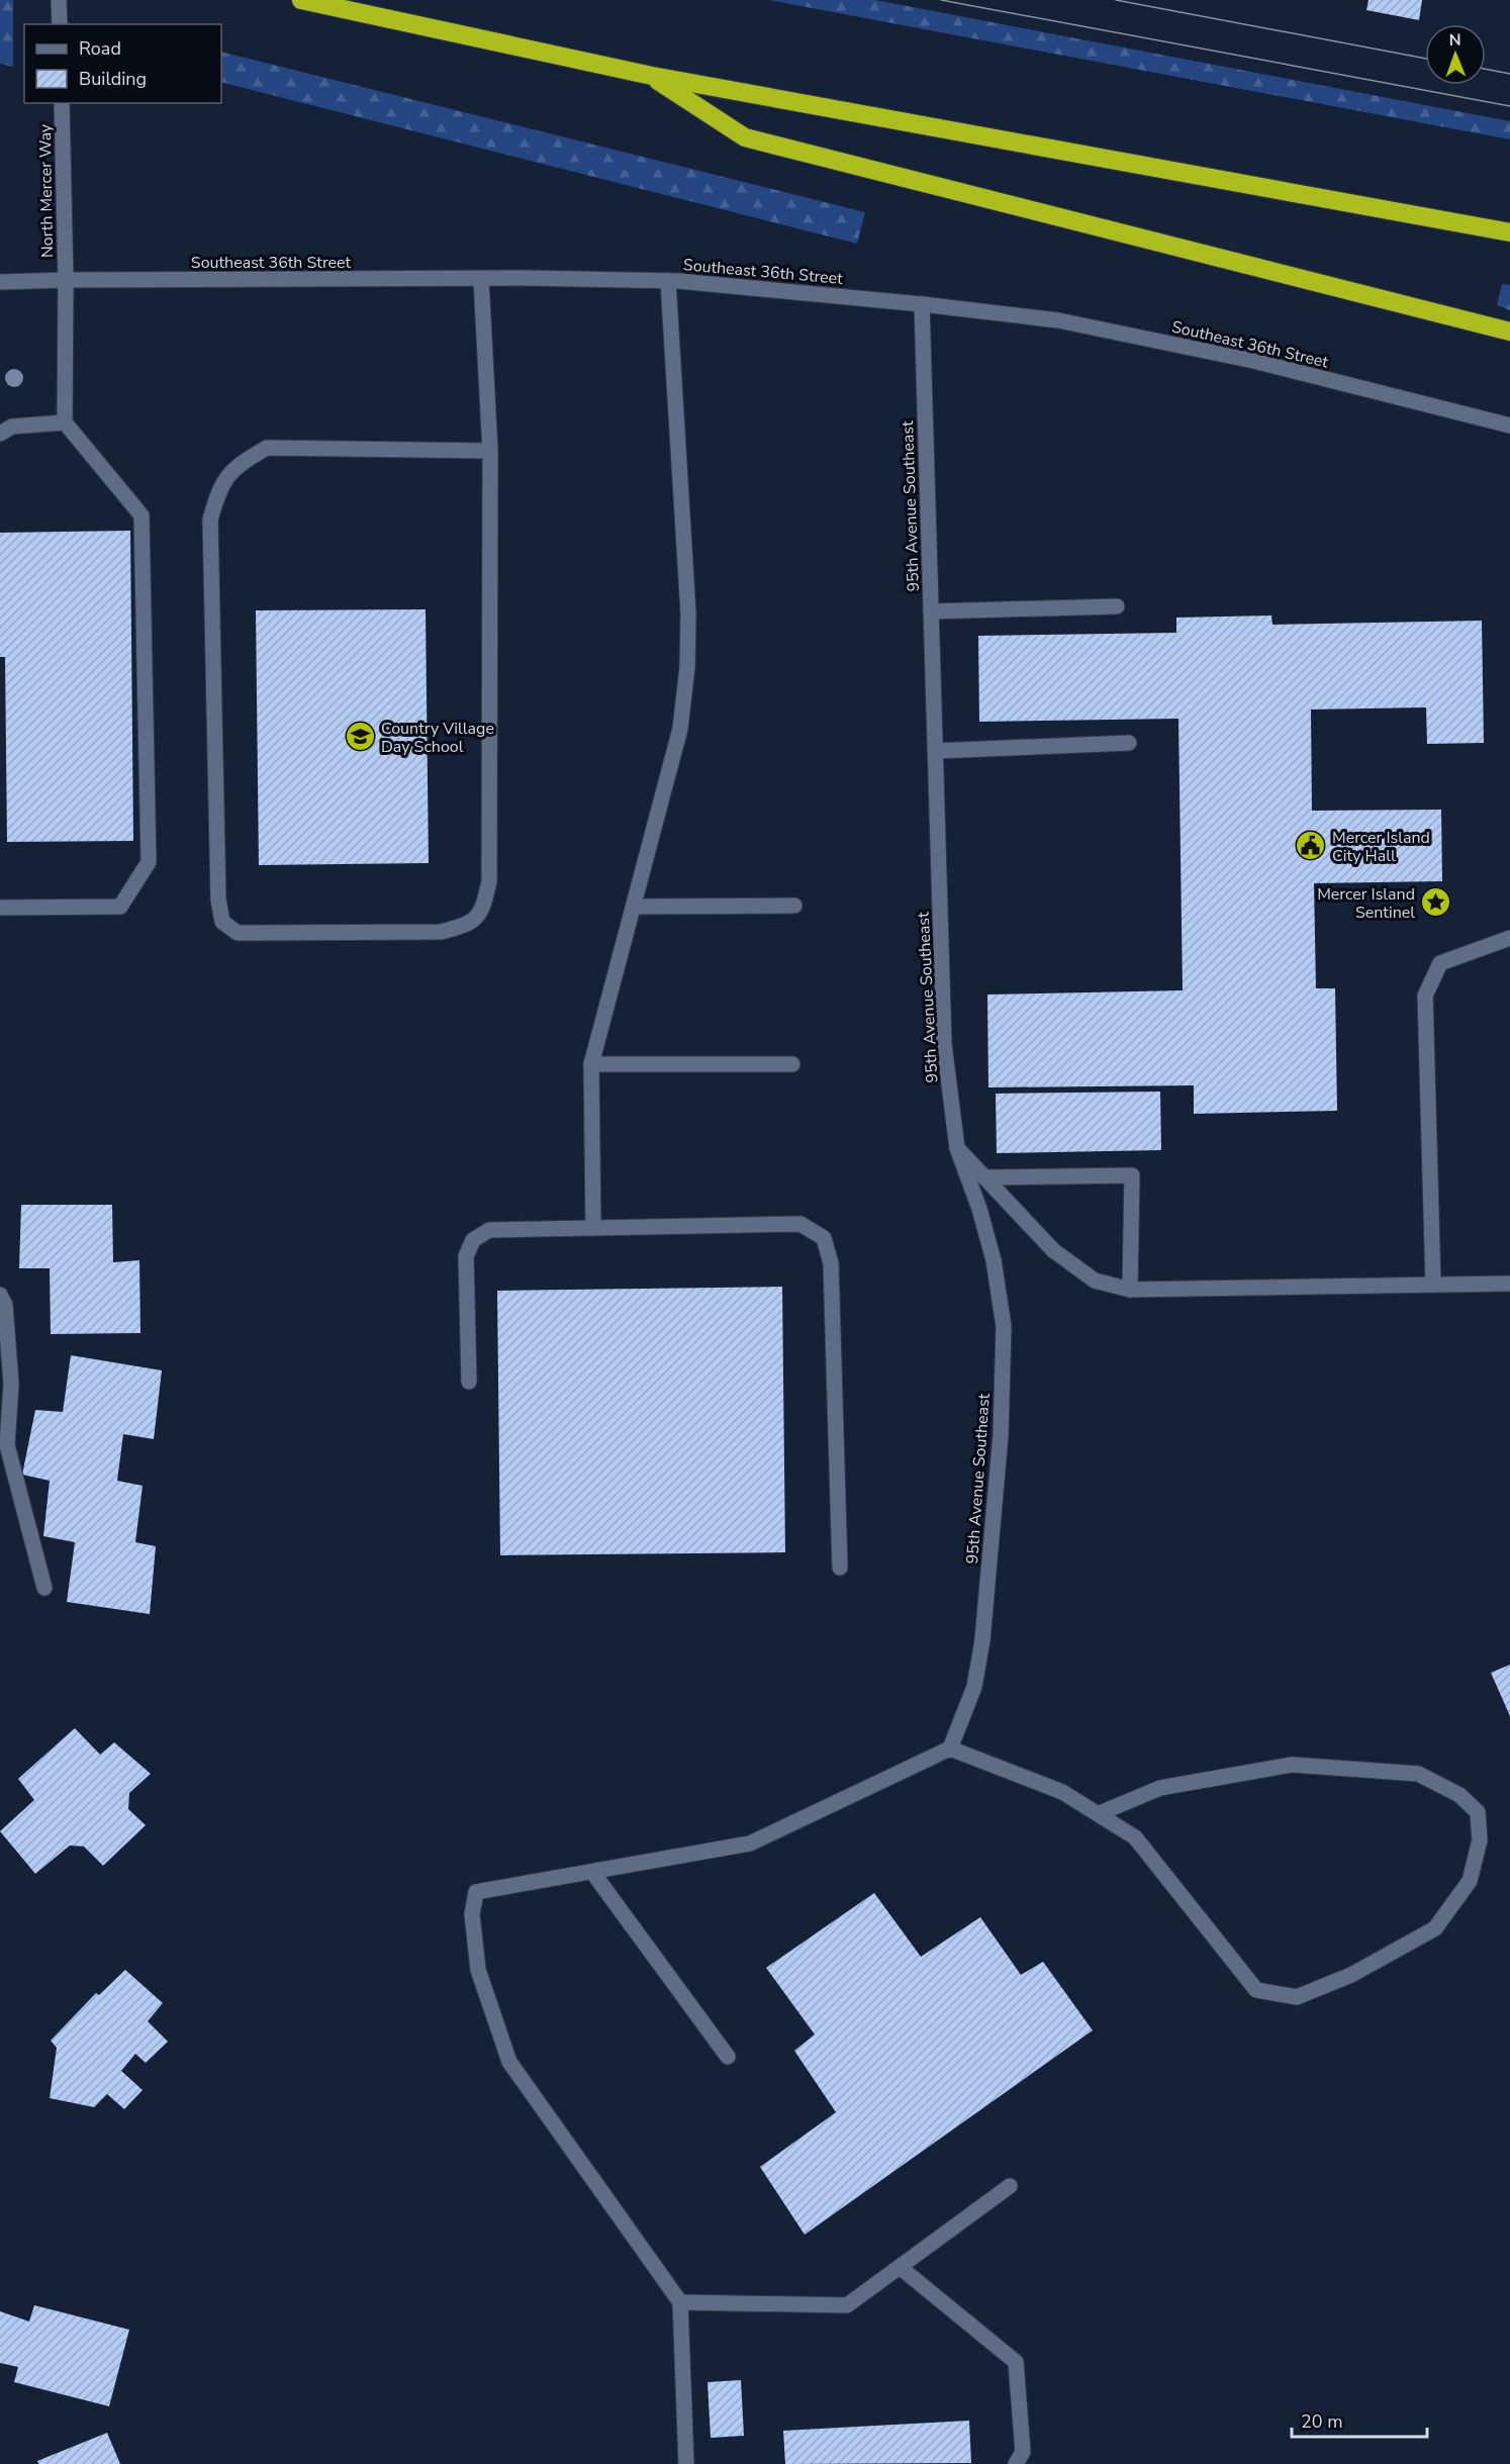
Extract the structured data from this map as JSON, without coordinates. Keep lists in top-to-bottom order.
{
  "streets": {
    "street": ["North Mercer Way", "Southeast 36th Street", "95th Avenue Southeast"]
  },
  "crossings": [
    ["North Mercer Way", "Southeast 36th Street"],
    ["Southeast 36th Street", "95th Avenue Southeast"]
  ],
  "places": {
    "school or university": ["Country Village Day School"],
    "public building": ["Mercer Island City Hall"],
    "place": ["Mercer Island Sentinel"]
  },
  "legend": ["Road", "Building"],
  "scale_bar": "20 m",
  "north": "top"
}
